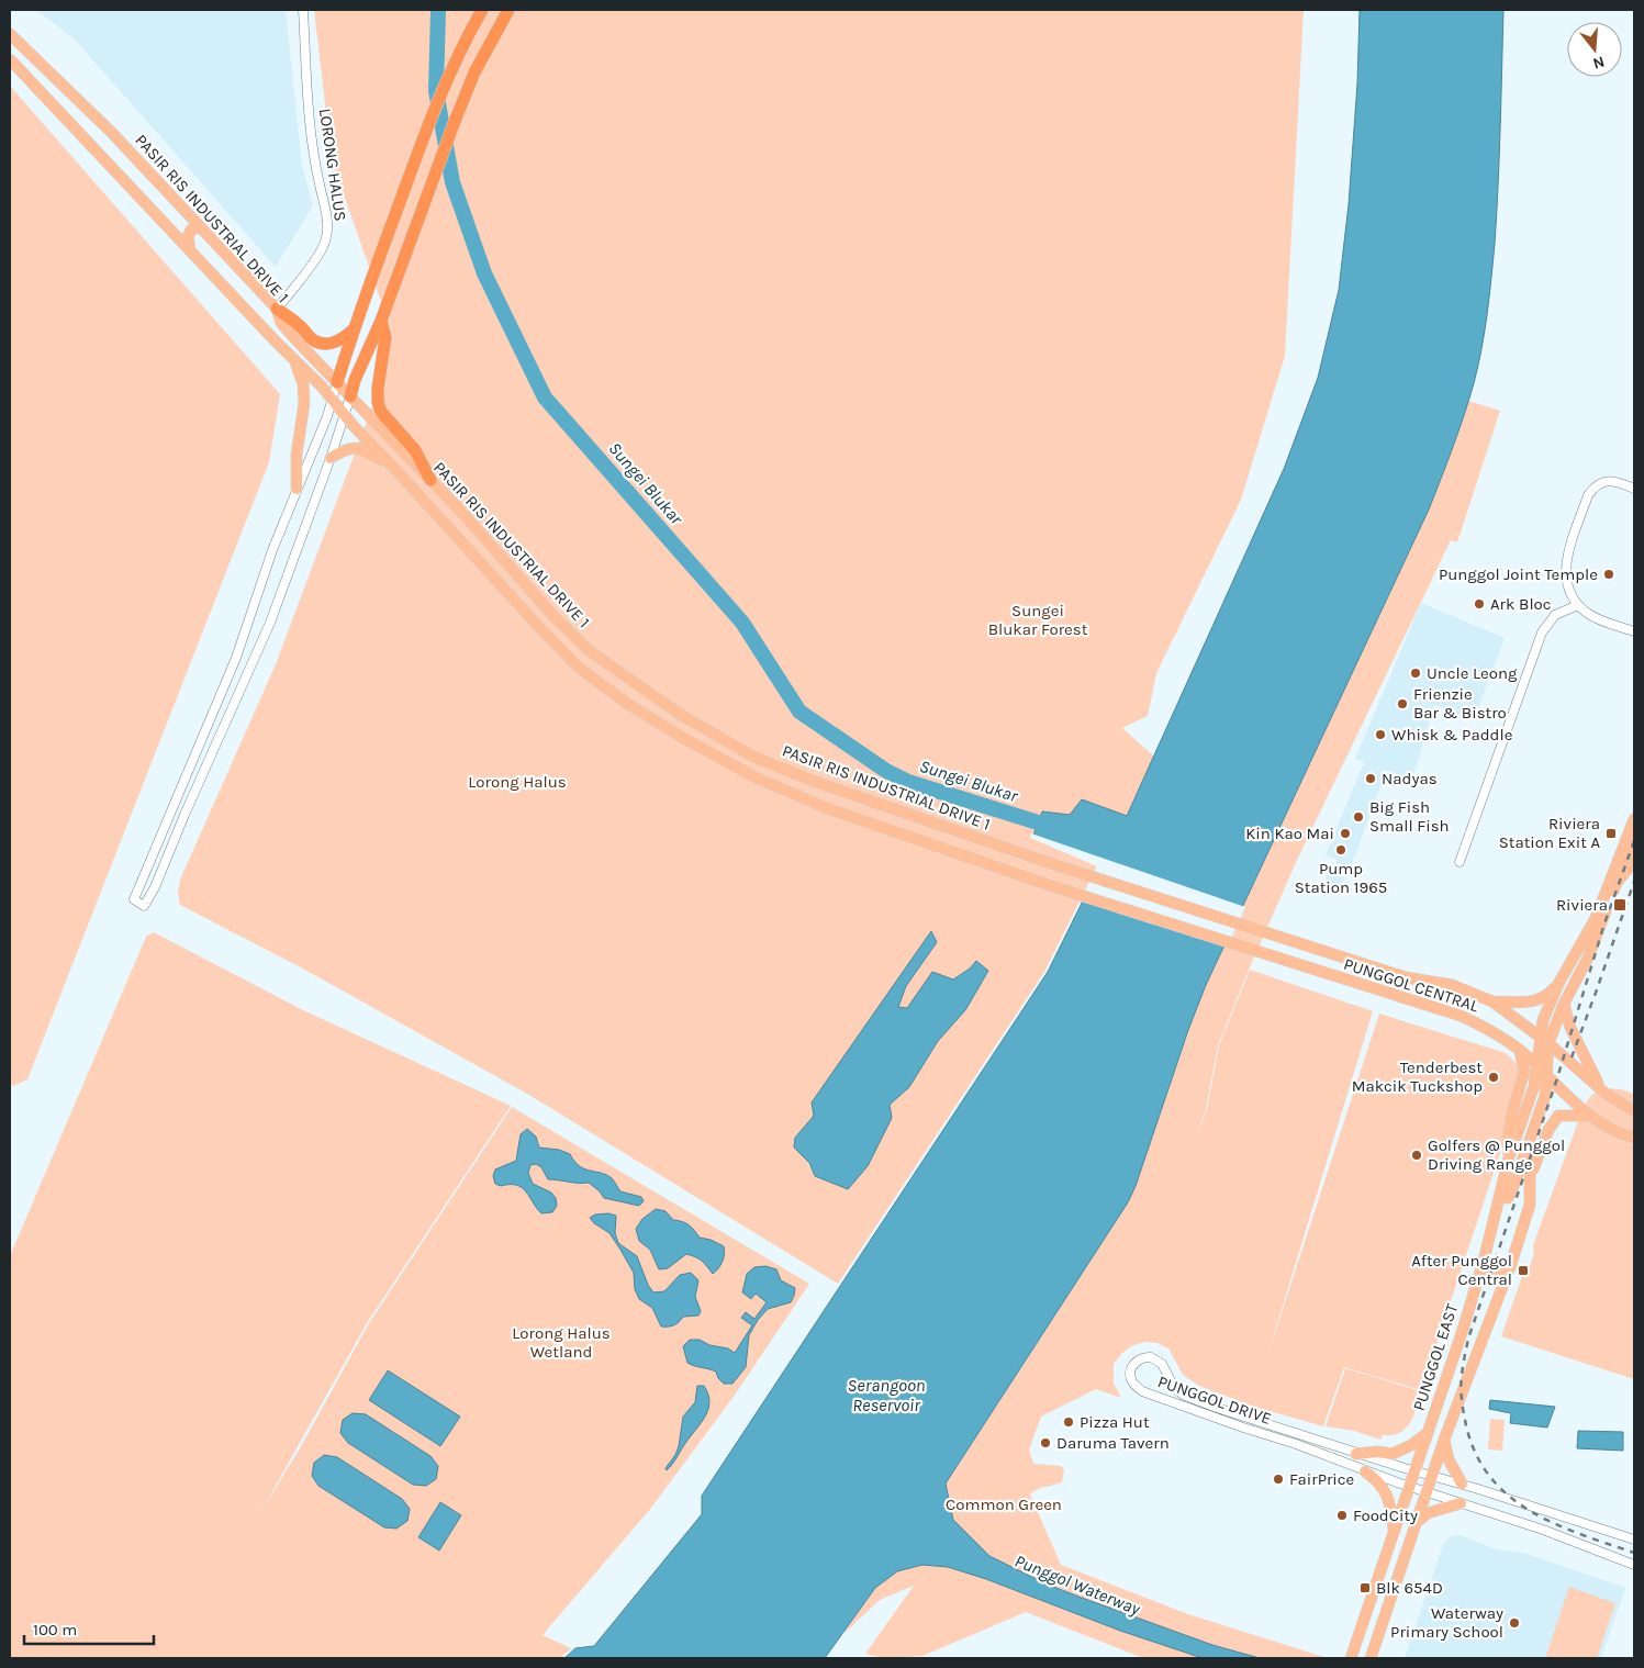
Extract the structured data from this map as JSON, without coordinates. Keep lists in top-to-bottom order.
{
  "streets": {
    "main road": ["PASIR RIS INDUSTRIAL DRIVE 1", "PUNGGOL CENTRAL", "PUNGGOL EAST"],
    "street": ["LORONG HALUS", "PUNGGOL DRIVE"]
  },
  "crossings": [
    ["LORONG HALUS", "PASIR RIS INDUSTRIAL DRIVE 1"],
    ["PASIR RIS INDUSTRIAL DRIVE 1", "PUNGGOL CENTRAL"],
    ["PUNGGOL CENTRAL", "PUNGGOL EAST"],
    ["PUNGGOL EAST", "PUNGGOL DRIVE"]
  ],
  "water": ["Sungei Blukar", "Serangoon Reservoir", "Punggol Waterway"],
  "parks": [
    "Sungei Blukar Forest",
    "Lorong Halus",
    "Lorong Halus Wetland",
    "Common Green"
  ],
  "places": {
    "other": [
      "Punggol Joint Temple",
      "Ark Bloc",
      "Uncle Leong",
      "Frienzie Bar & Bistro",
      "Whisk & Paddle",
      "Nadyas",
      "Big Fish Small Fish",
      "Kin Kao Mai",
      "Pump Station 1965",
      "Tenderbest Makcik Tuckshop",
      "Golfers @ Punggol Driving Range",
      "Pizza Hut",
      "Daruma Tavern",
      "FairPrice",
      "FoodCity",
      "Waterway Primary School"
    ],
    "transit": [
      "Riviera Station Exit A",
      "Riviera",
      "After Punggol Central",
      "Blk 654D"
    ]
  },
  "scale_bar": "100 m",
  "north": "bottom"
}
